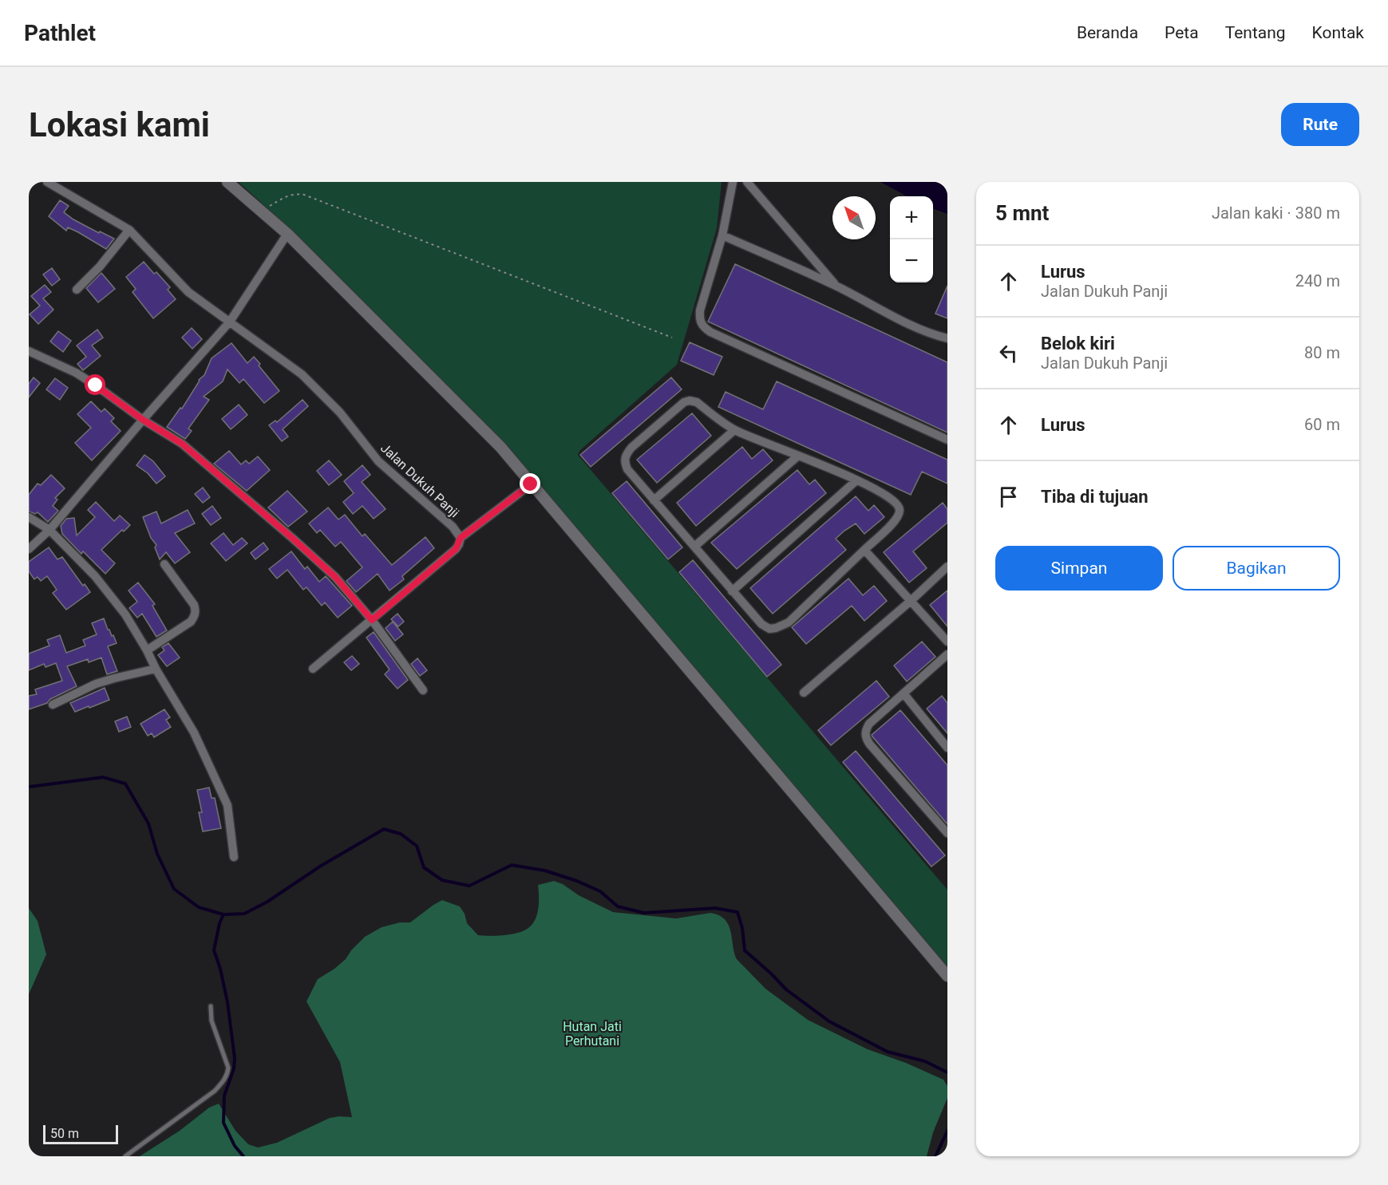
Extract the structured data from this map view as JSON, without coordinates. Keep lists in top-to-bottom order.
{
  "streets": {
    "street": ["Jalan Dukuh Panji"]
  },
  "parks": ["Hutan Jati Perhutani"],
  "scale_bar": "50 m",
  "north": "top left",
  "page": {
    "header": "Pathlet",
    "nav": [
      "Beranda",
      "Peta",
      "Tentang",
      "Kontak"
    ],
    "buttons": [
      "Rute",
      ["Simpan", "Bagikan"]
    ],
    "title": "Lokasi kami",
    "heading": ["5 mnt", "Jalan kaki · 380 m"],
    "map_buttons": ["+", "−"],
    "list": [
      ["Lurus", "Jalan Dukuh Panji", "240 m"],
      ["Belok kiri", "Jalan Dukuh Panji", "80 m"],
      ["Lurus", "60 m"],
      "Tiba di tujuan"
    ],
    "scale": "50 m"
  }
}
